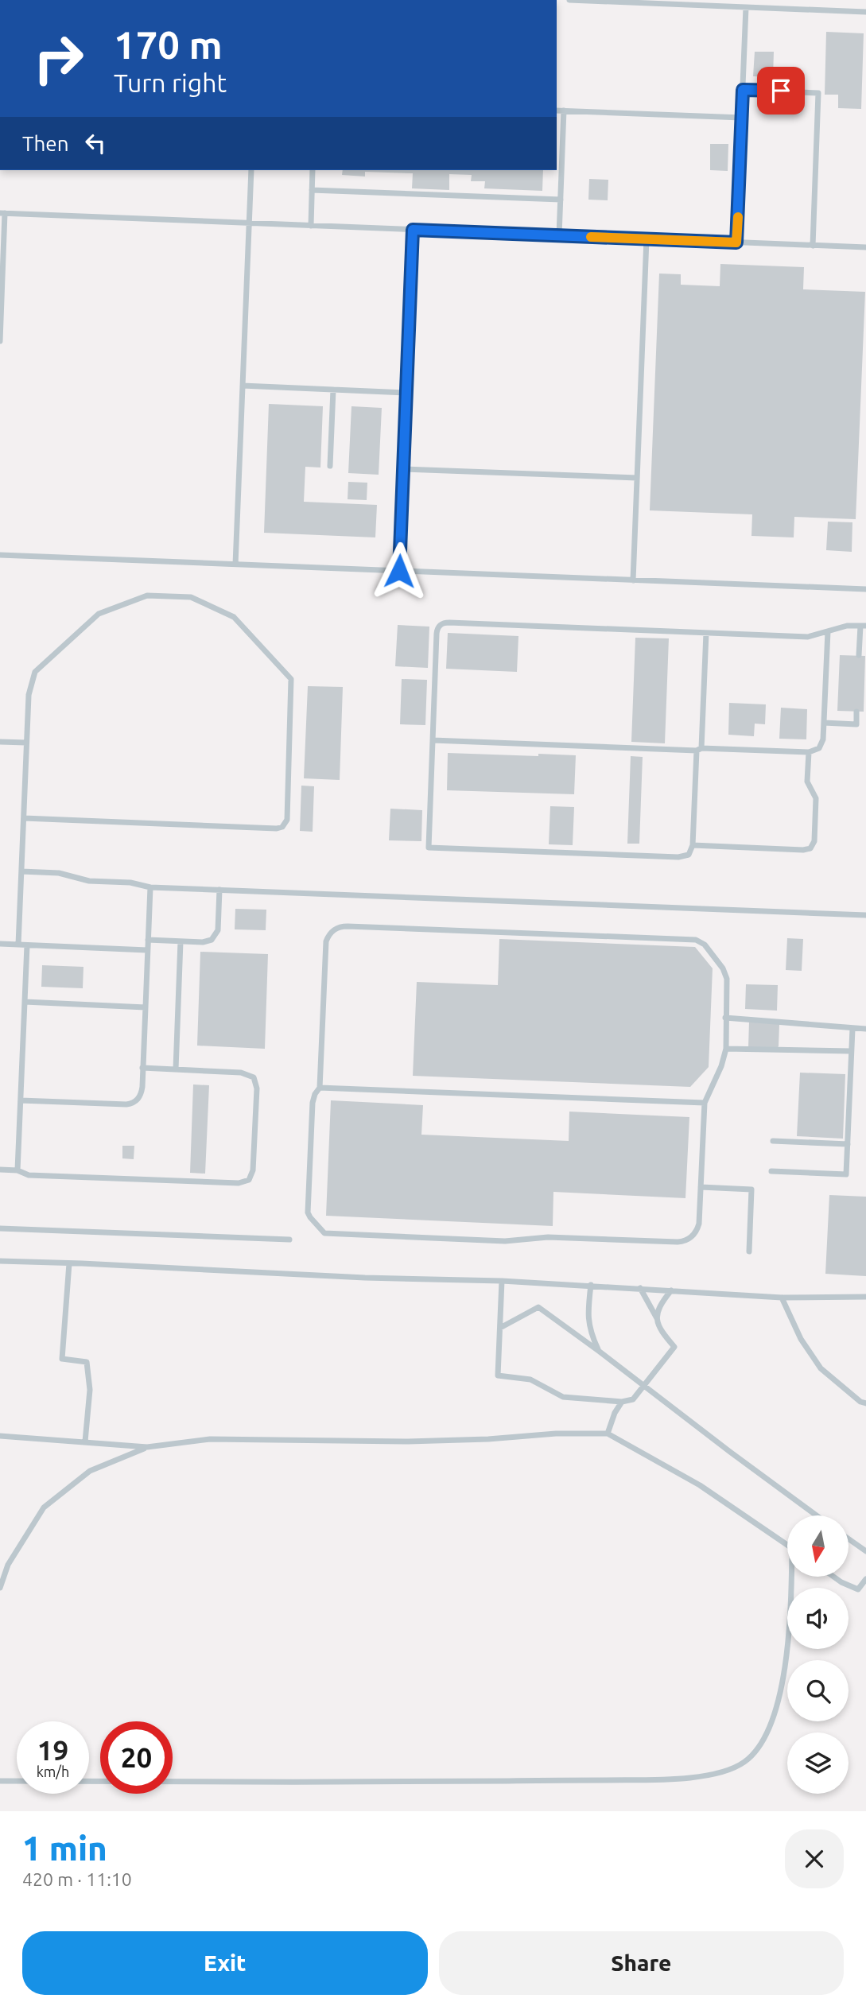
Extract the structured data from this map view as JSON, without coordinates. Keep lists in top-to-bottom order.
{
  "north": "bottom",
  "page": {
    "turn": ["170 m", "Turn right"],
    "then": "Then",
    "speed": "19 km/h",
    "limit": "20",
    "heading": ["1 min", "420 m · 11:10"],
    "buttons": ["Exit", "Share"]
  }
}
